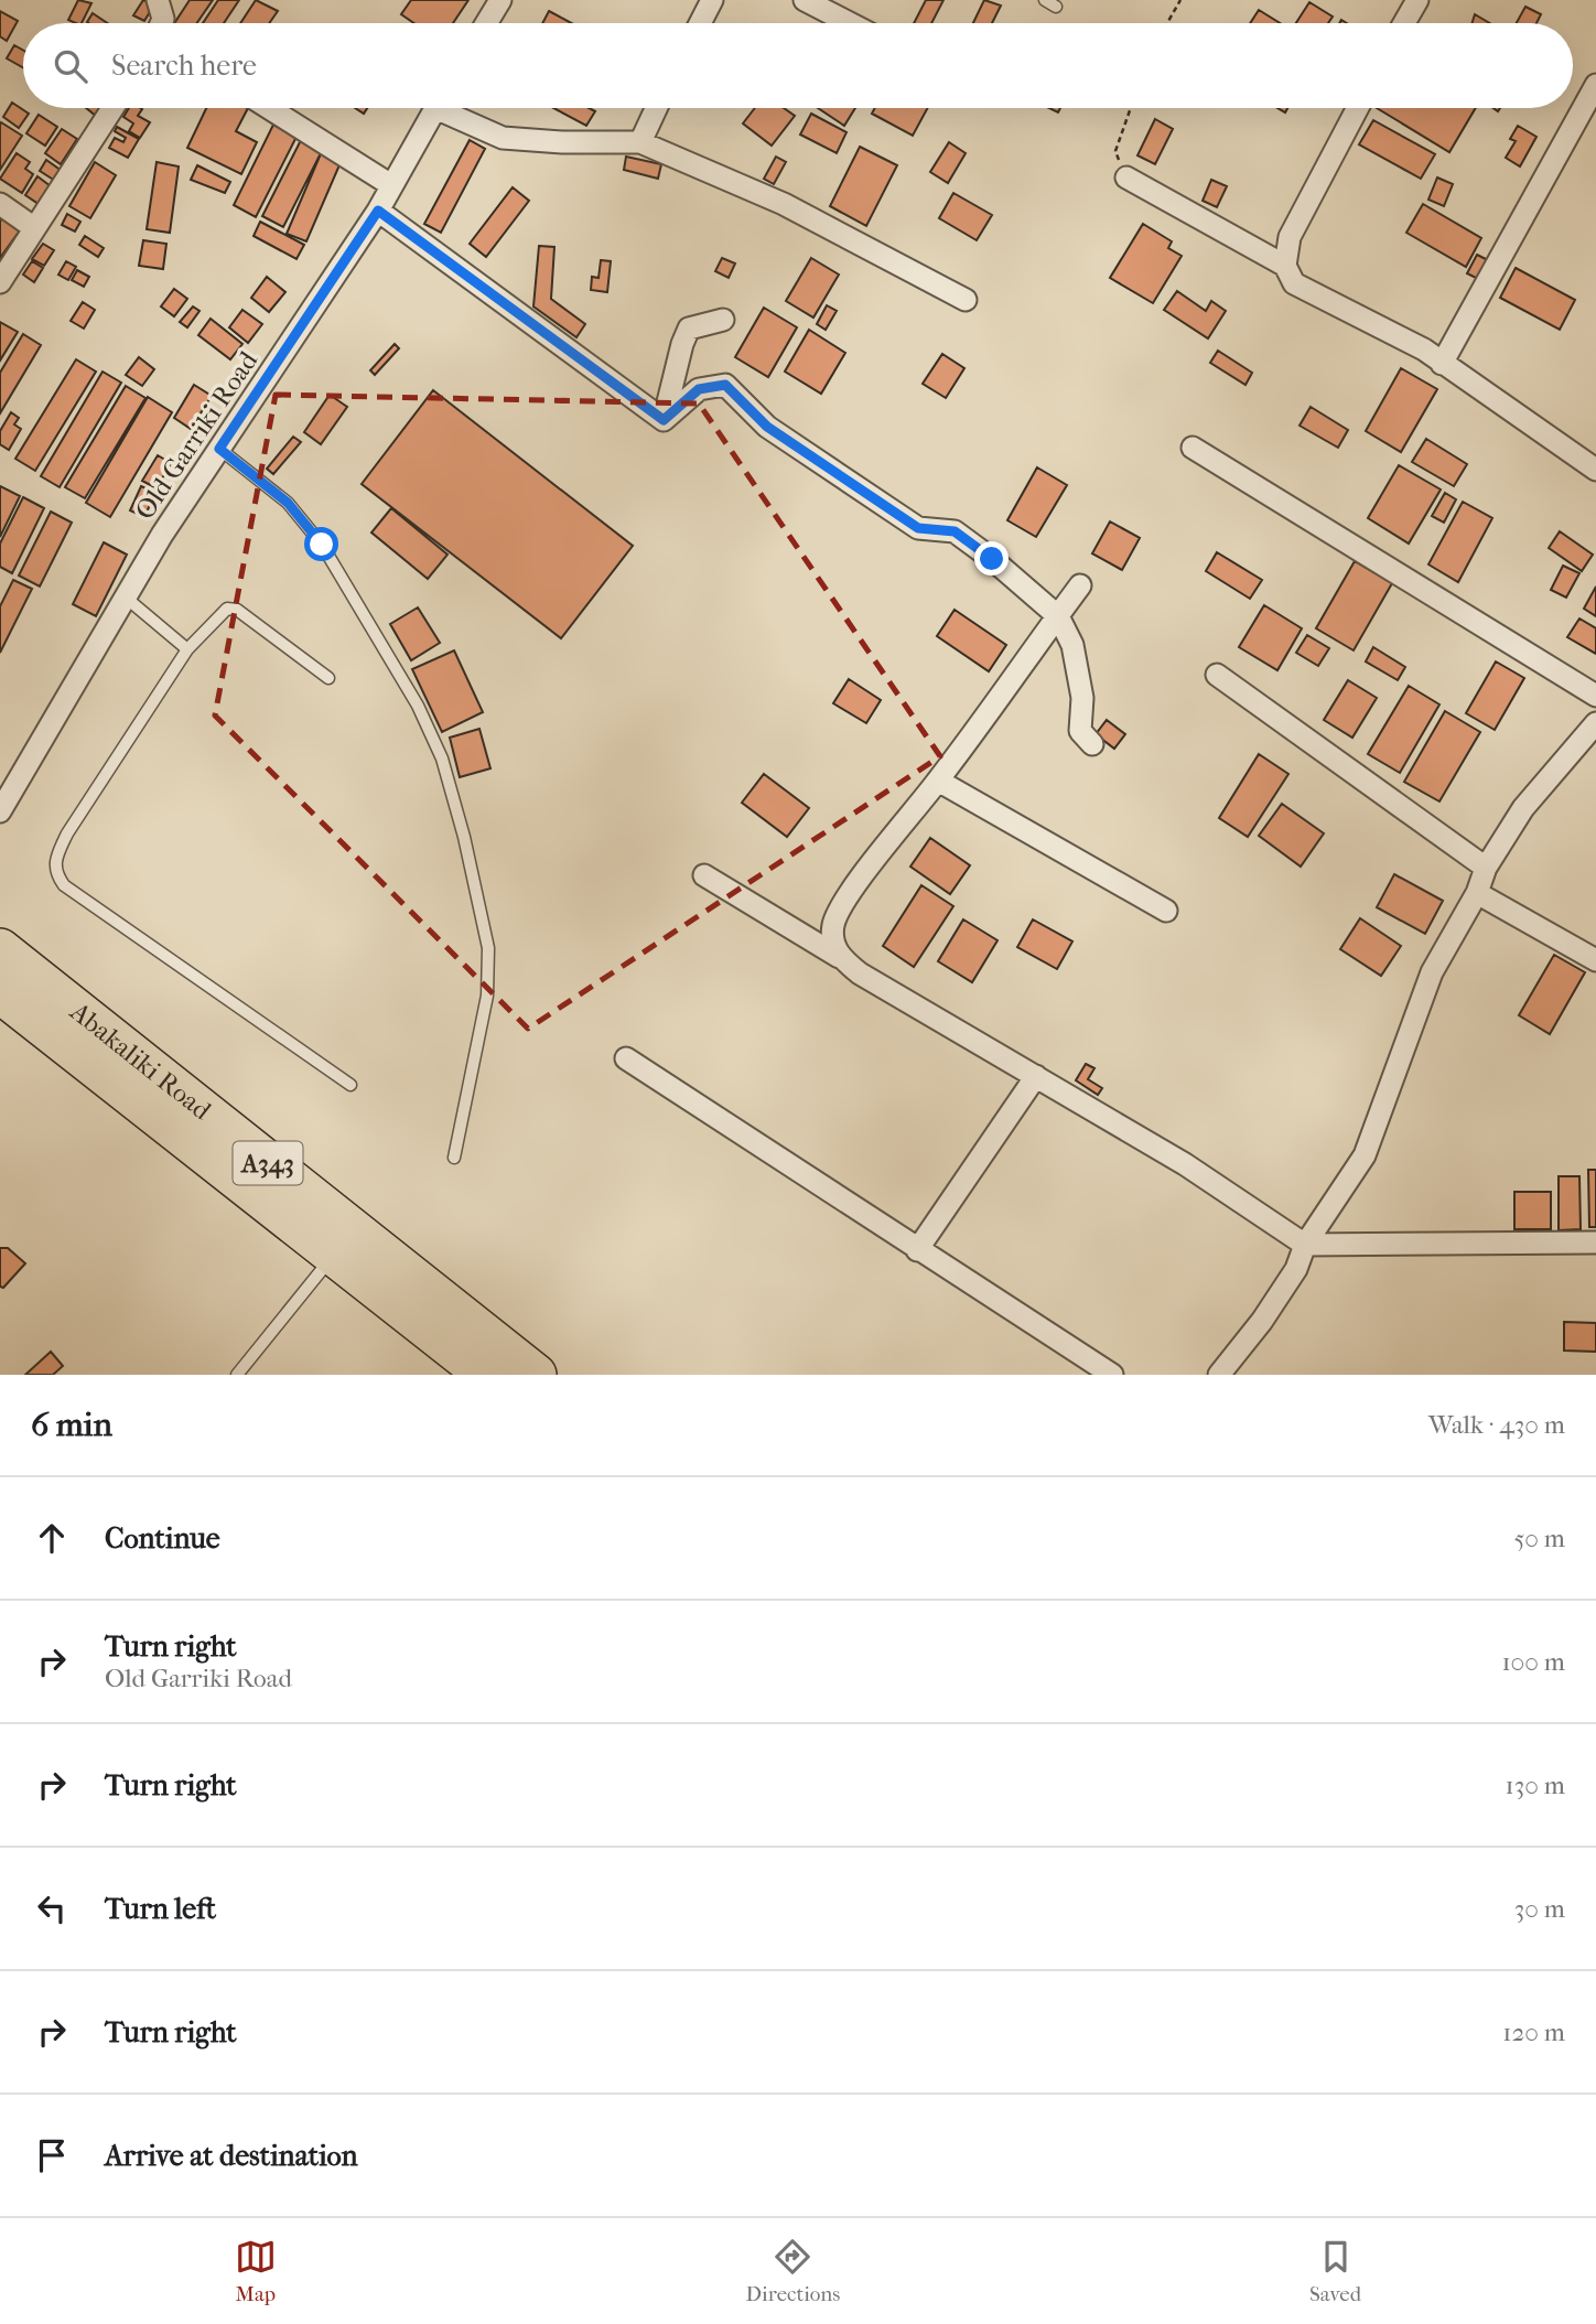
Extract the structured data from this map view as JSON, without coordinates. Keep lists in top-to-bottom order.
{
  "streets": {
    "highway": ["Abakaliki Road", "A343"],
    "street": ["Old Garriki Road"]
  },
  "page": {
    "search": "Search here",
    "heading": ["6 min", "Walk · 430 m"],
    "list": [
      ["Continue", "50 m"],
      ["Turn right", "Old Garriki Road", "100 m"],
      ["Turn right", "130 m"],
      ["Turn left", "30 m"],
      ["Turn right", "120 m"],
      "Arrive at destination"
    ],
    "nav": ["Map", "Directions", "Saved"]
  }
}
